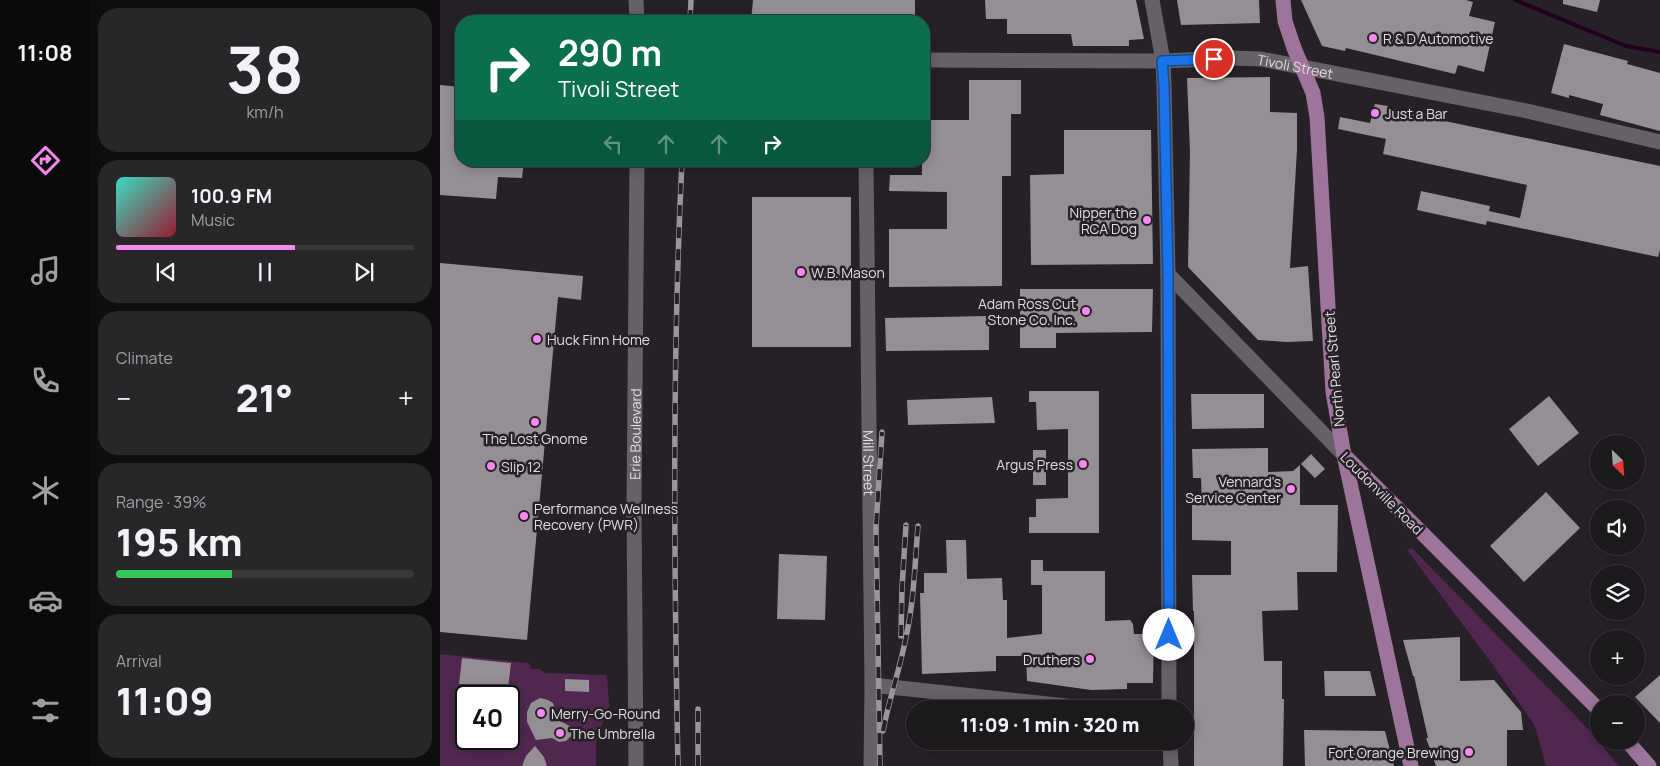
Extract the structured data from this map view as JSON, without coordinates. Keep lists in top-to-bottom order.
{
  "streets": {
    "main road": ["North Pearl Street", "Loudonville Road"],
    "street": ["Tivoli Street", "Erie Boulevard", "Mill Street"]
  },
  "crossings": [
    ["Tivoli Street", "North Pearl Street"],
    ["North Pearl Street", "Loudonville Road"]
  ],
  "places": [
    "R & D Automotive",
    "Just a Bar",
    "Nipper the RCA Dog",
    "W.B. Mason",
    "Adam Ross Cut Stone Co. Inc.",
    "Huck Finn Home",
    "The Lost Gnome",
    "Argus Press",
    "Slip 12",
    "Vennard's Service Center",
    "Performance Wellness Recovery (PWR)",
    "Druthers",
    "Merry-Go-Round",
    "The Umbrella",
    "Fort Orange Brewing"
  ],
  "north": "bottom right",
  "page": {
    "tabs": "11:08",
    "tile": [
      ["38", "km/h"],
      "Climate",
      ["Range · 39%", "195 km"],
      ["Arrival", "11:09"]
    ],
    "turn": ["290 m", "Tivoli Street"],
    "song": ["100.9 FM", "Music"],
    "heat": ["−", "21°", "+"],
    "map_buttons": ["+", "−"],
    "limit": "40",
    "trip": "11:09 · 1 min · 320 m"
  }
}
